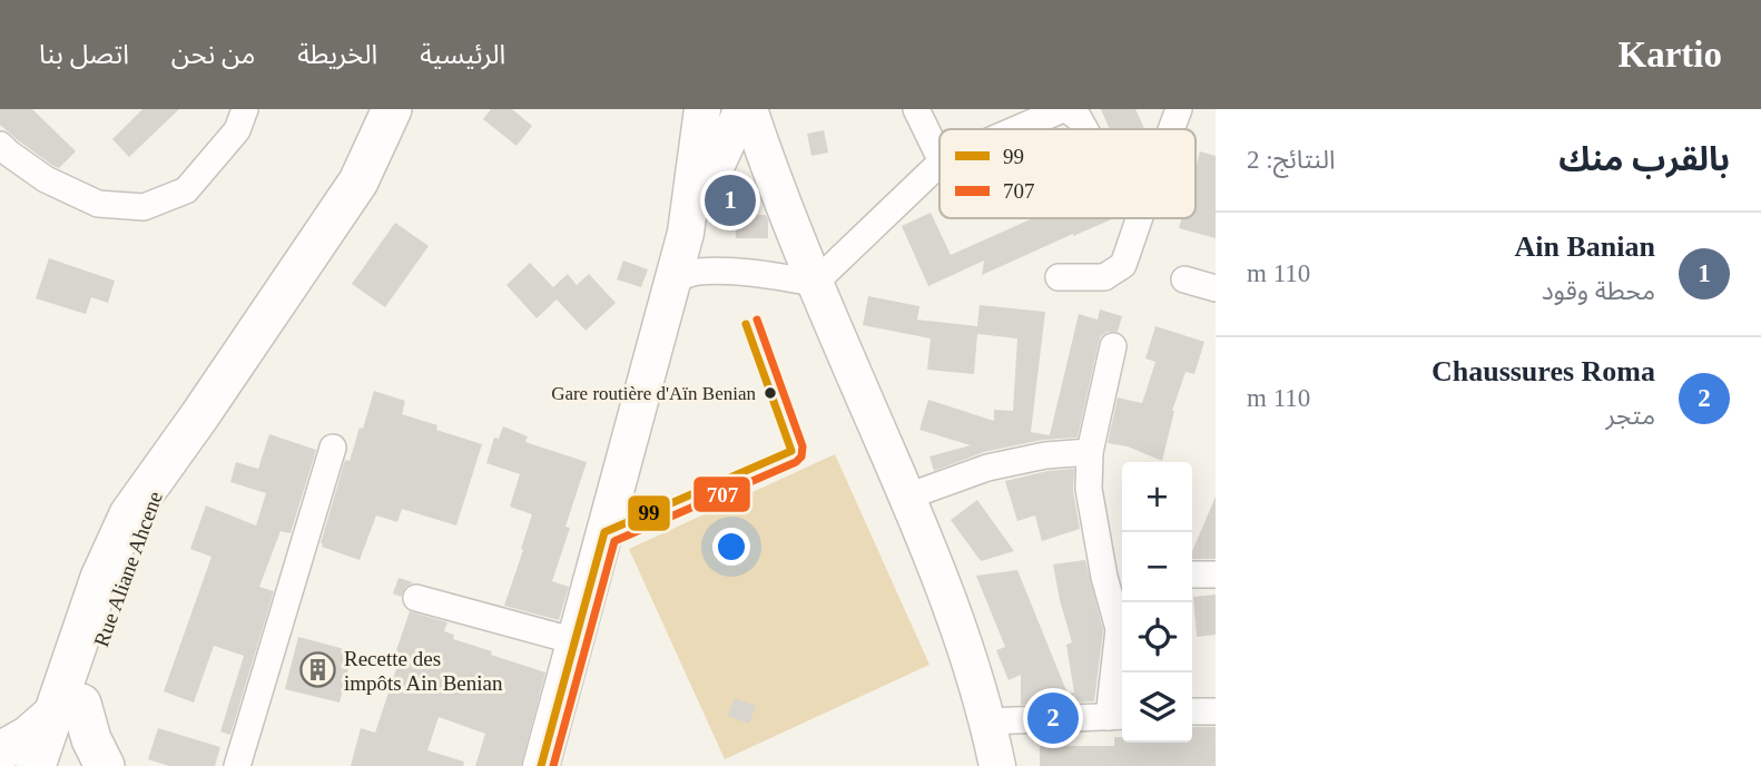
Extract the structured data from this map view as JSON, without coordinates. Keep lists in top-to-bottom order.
{
  "streets": {
    "main road": ["Rue Aliane Ahcene"]
  },
  "places": {
    "other": ["Gare routière d'Aïn Benian"],
    "building": ["Recette des impôts Ain Benian"]
  },
  "lines": ["transit line 707", "transit line 99"],
  "legend": ["99", "707"],
  "page": {
    "header": "Kartio",
    "nav": [
      "الرئيسية",
      "الخريطة",
      "من نحن",
      "اتصل بنا"
    ],
    "heading": ["بالقرب منك", "النتائج: 2"],
    "pins": ["1", "2"],
    "list": [
      {
        "mark": "1",
        "name": "Ain Banian",
        "note": "محطة وقود",
        "value": "110 m"
      },
      {
        "mark": "2",
        "name": "Chaussures Roma",
        "note": "متجر",
        "value": "110 m"
      }
    ],
    "map_buttons": ["+", "−"]
  }
}
